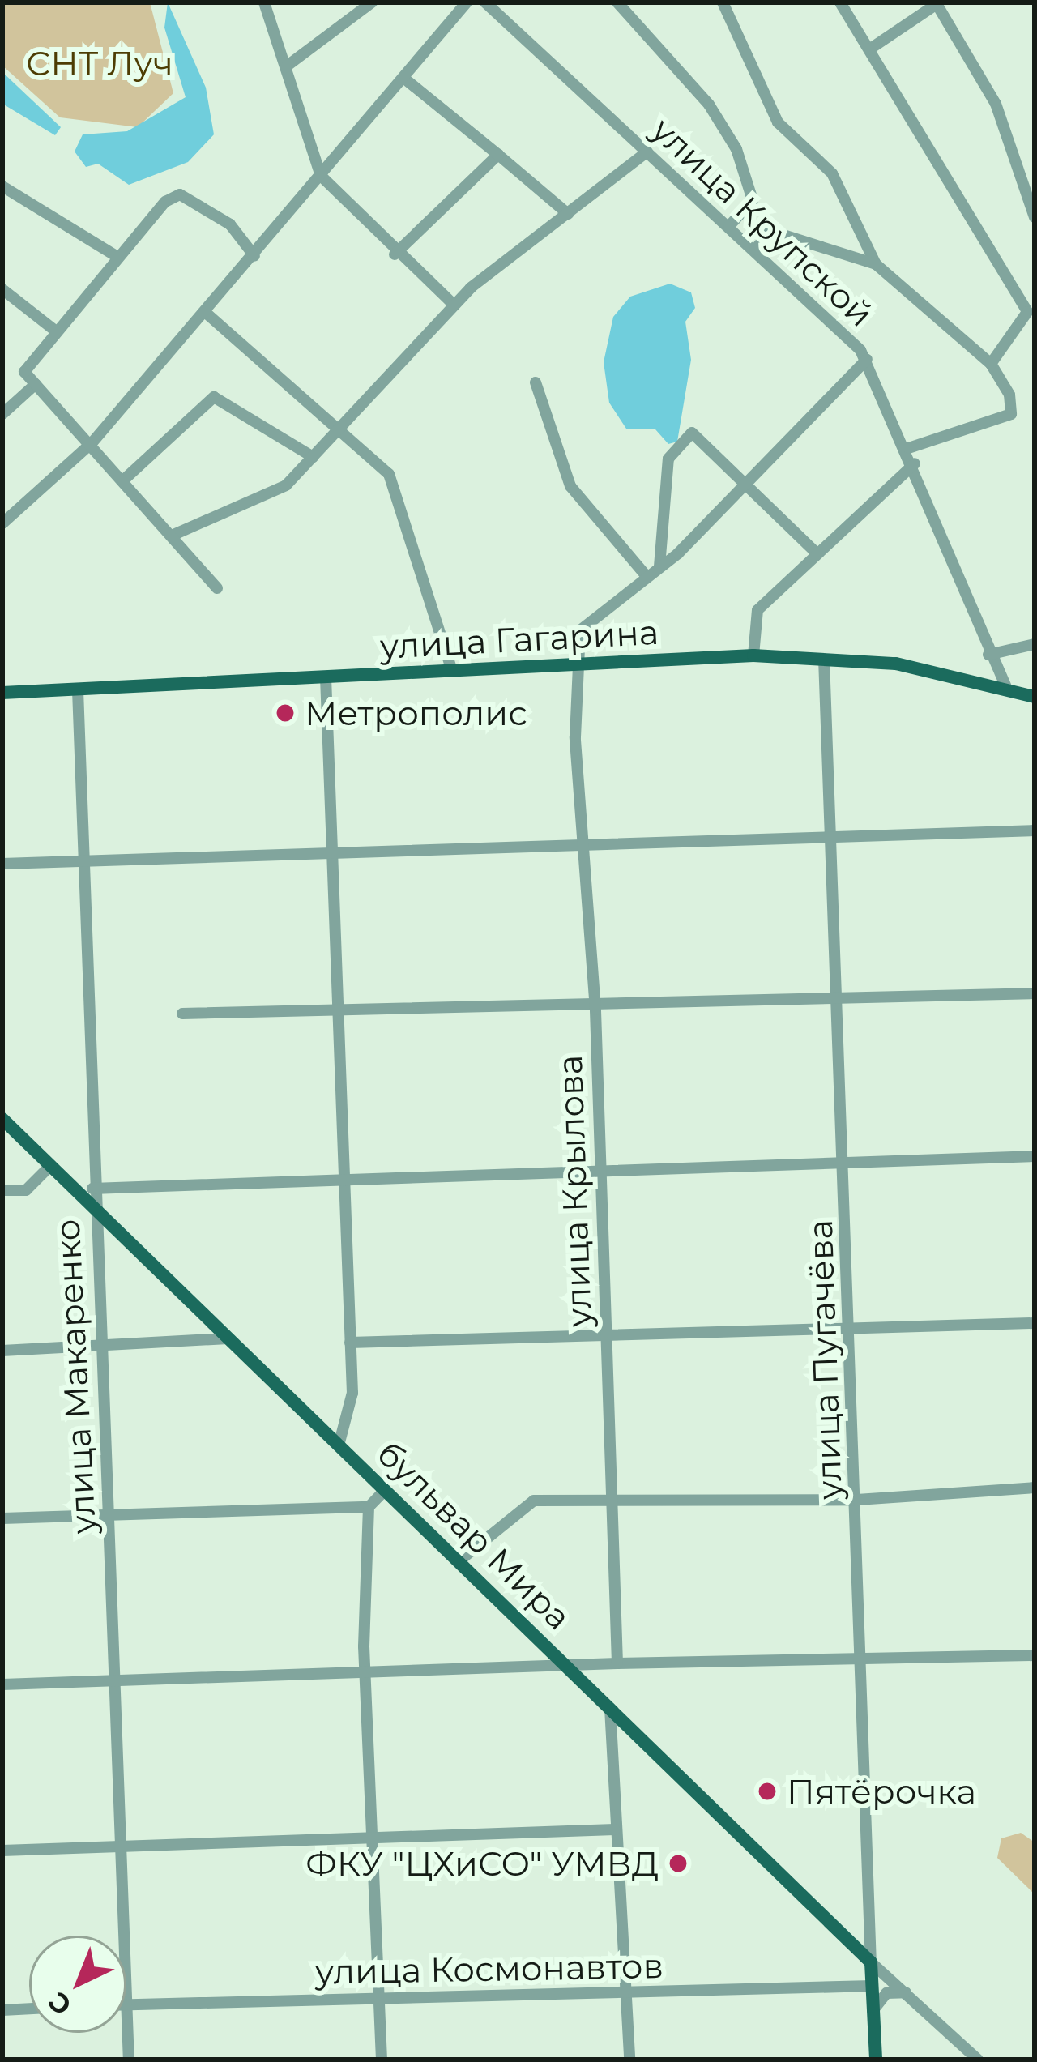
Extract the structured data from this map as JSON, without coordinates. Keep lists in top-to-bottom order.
{
  "streets": {
    "main road": ["улица Гагарина", "улица Пугачёва", "бульвар Мира"],
    "street": [
      "улица Крупской",
      "улица Крылова",
      "улица Макаренко",
      "улица Космонавтов"
    ]
  },
  "crossings": [
    ["улица Крупской", "улица Гагарина"],
    ["улица Крупской", "улица Крылова"],
    ["улица Гагарина", "улица Крылова"],
    ["улица Гагарина", "улица Пугачёва"],
    ["улица Гагарина", "улица Макаренко"],
    ["улица Пугачёва", "бульвар Мира"],
    ["улица Пугачёва", "улица Космонавтов"],
    ["улица Макаренко", "бульвар Мира"],
    ["улица Макаренко", "улица Космонавтов"]
  ],
  "parks": ["СНТ Луч"],
  "places": ["Метрополис", "Пятёрочка", "ФКУ \"ЦХиСО\" УМВД"],
  "north": "bottom left"
}
